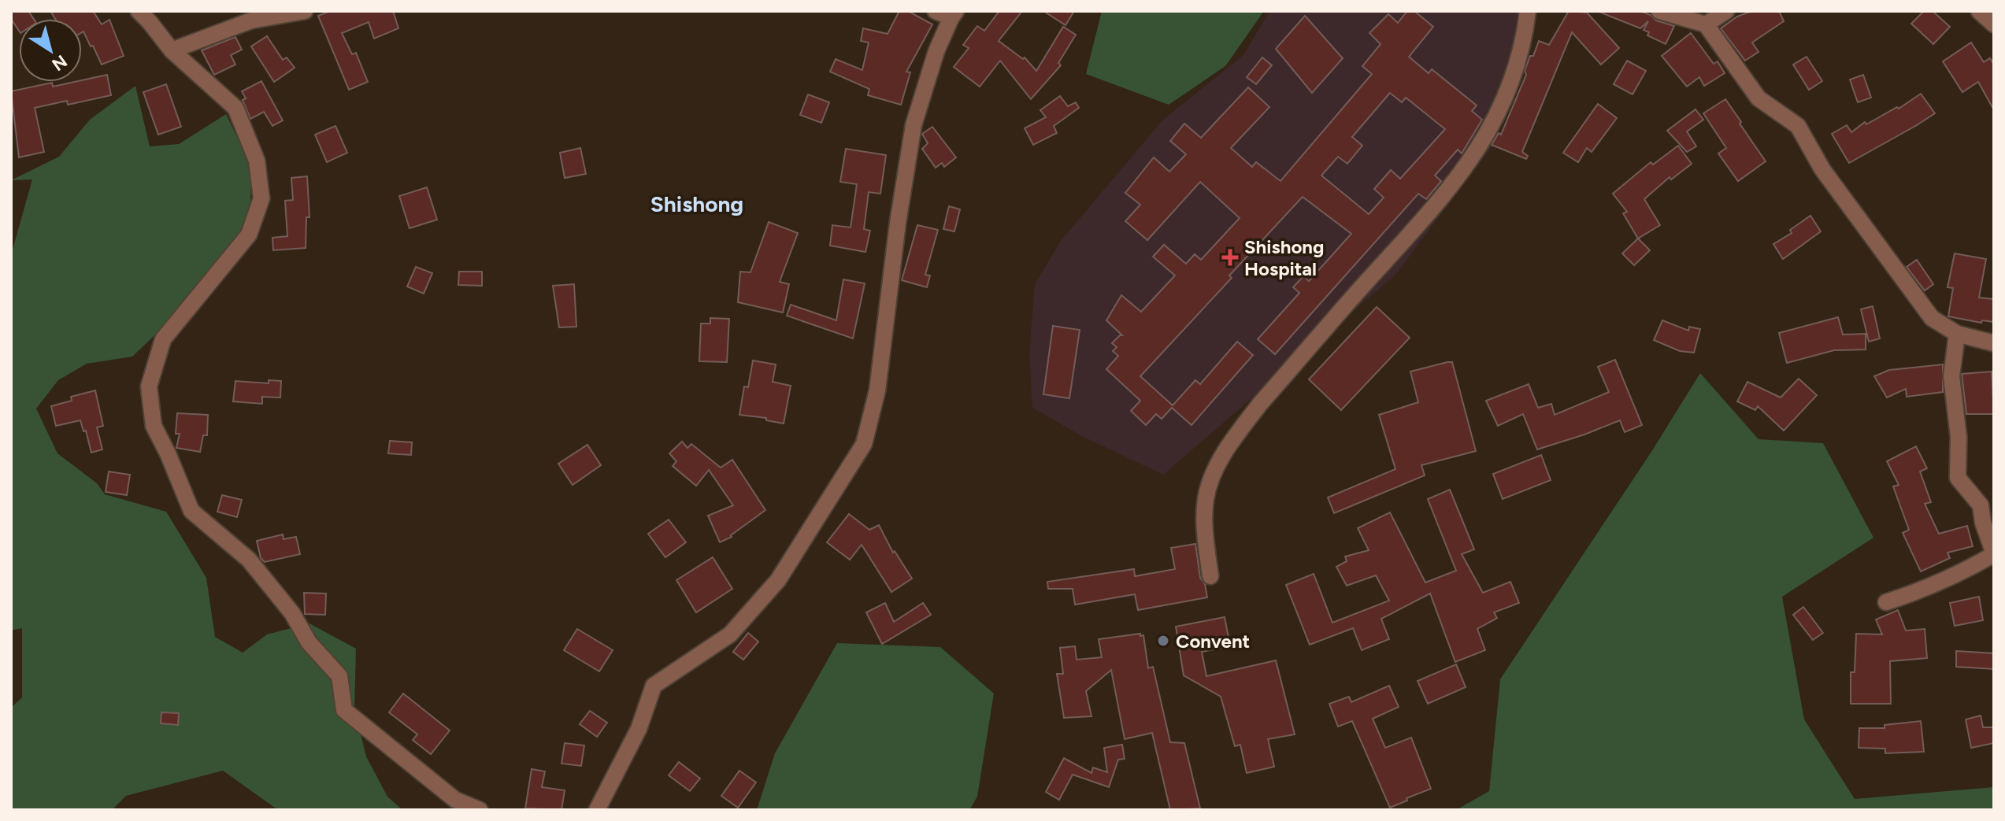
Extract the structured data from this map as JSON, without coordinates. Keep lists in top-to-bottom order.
{
  "districts": ["Shishong"],
  "places": {
    "health": ["Shishong Hospital"],
    "other": ["Convent"]
  },
  "north": "bottom right"
}
